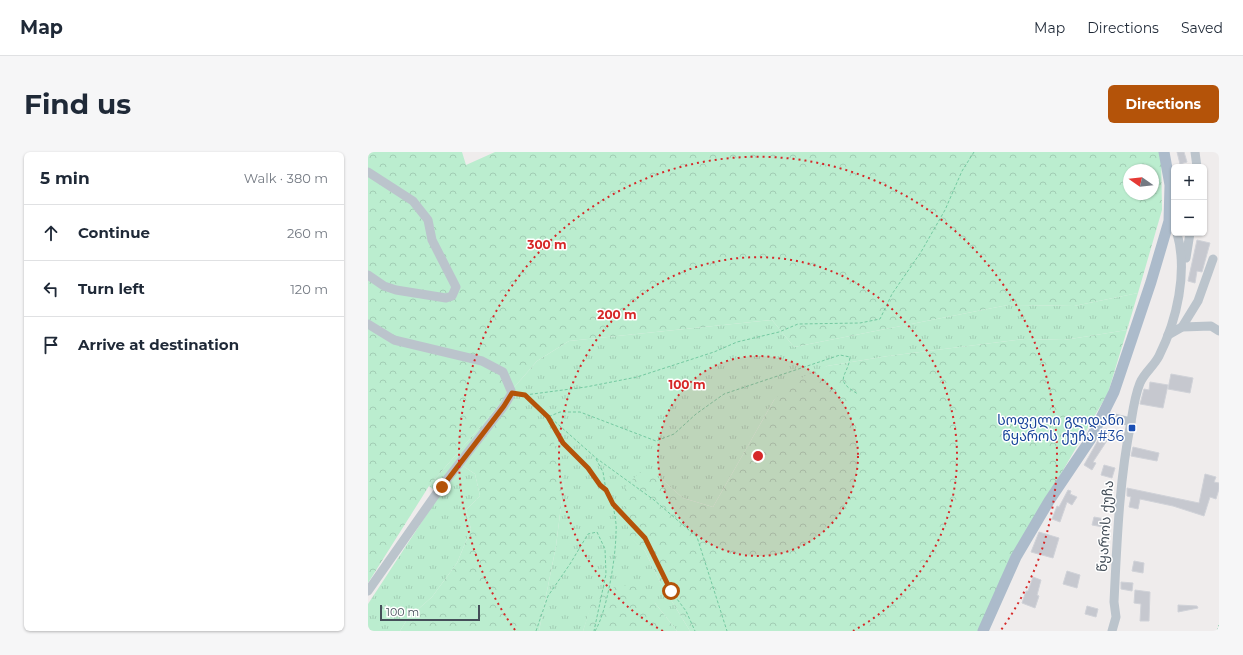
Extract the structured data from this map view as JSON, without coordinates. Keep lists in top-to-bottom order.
{
  "streets": {
    "street": ["წყაროს ქუჩა"]
  },
  "places": {
    "transit": ["სოფელი გლდანი წყაროს ქუჩა #36"]
  },
  "scale_bar": "100 m",
  "north": "left",
  "page": {
    "header": "Map",
    "nav": ["Map", "Directions", "Saved"],
    "buttons": "Directions",
    "title": "Find us",
    "heading": ["5 min", "Walk · 380 m"],
    "map_buttons": ["+", "−"],
    "list": [
      ["Continue", "260 m"],
      ["Turn left", "120 m"],
      "Arrive at destination"
    ],
    "scale": "100 m"
  },
  "rings": ["300 m", "200 m", "100 m"]
}
